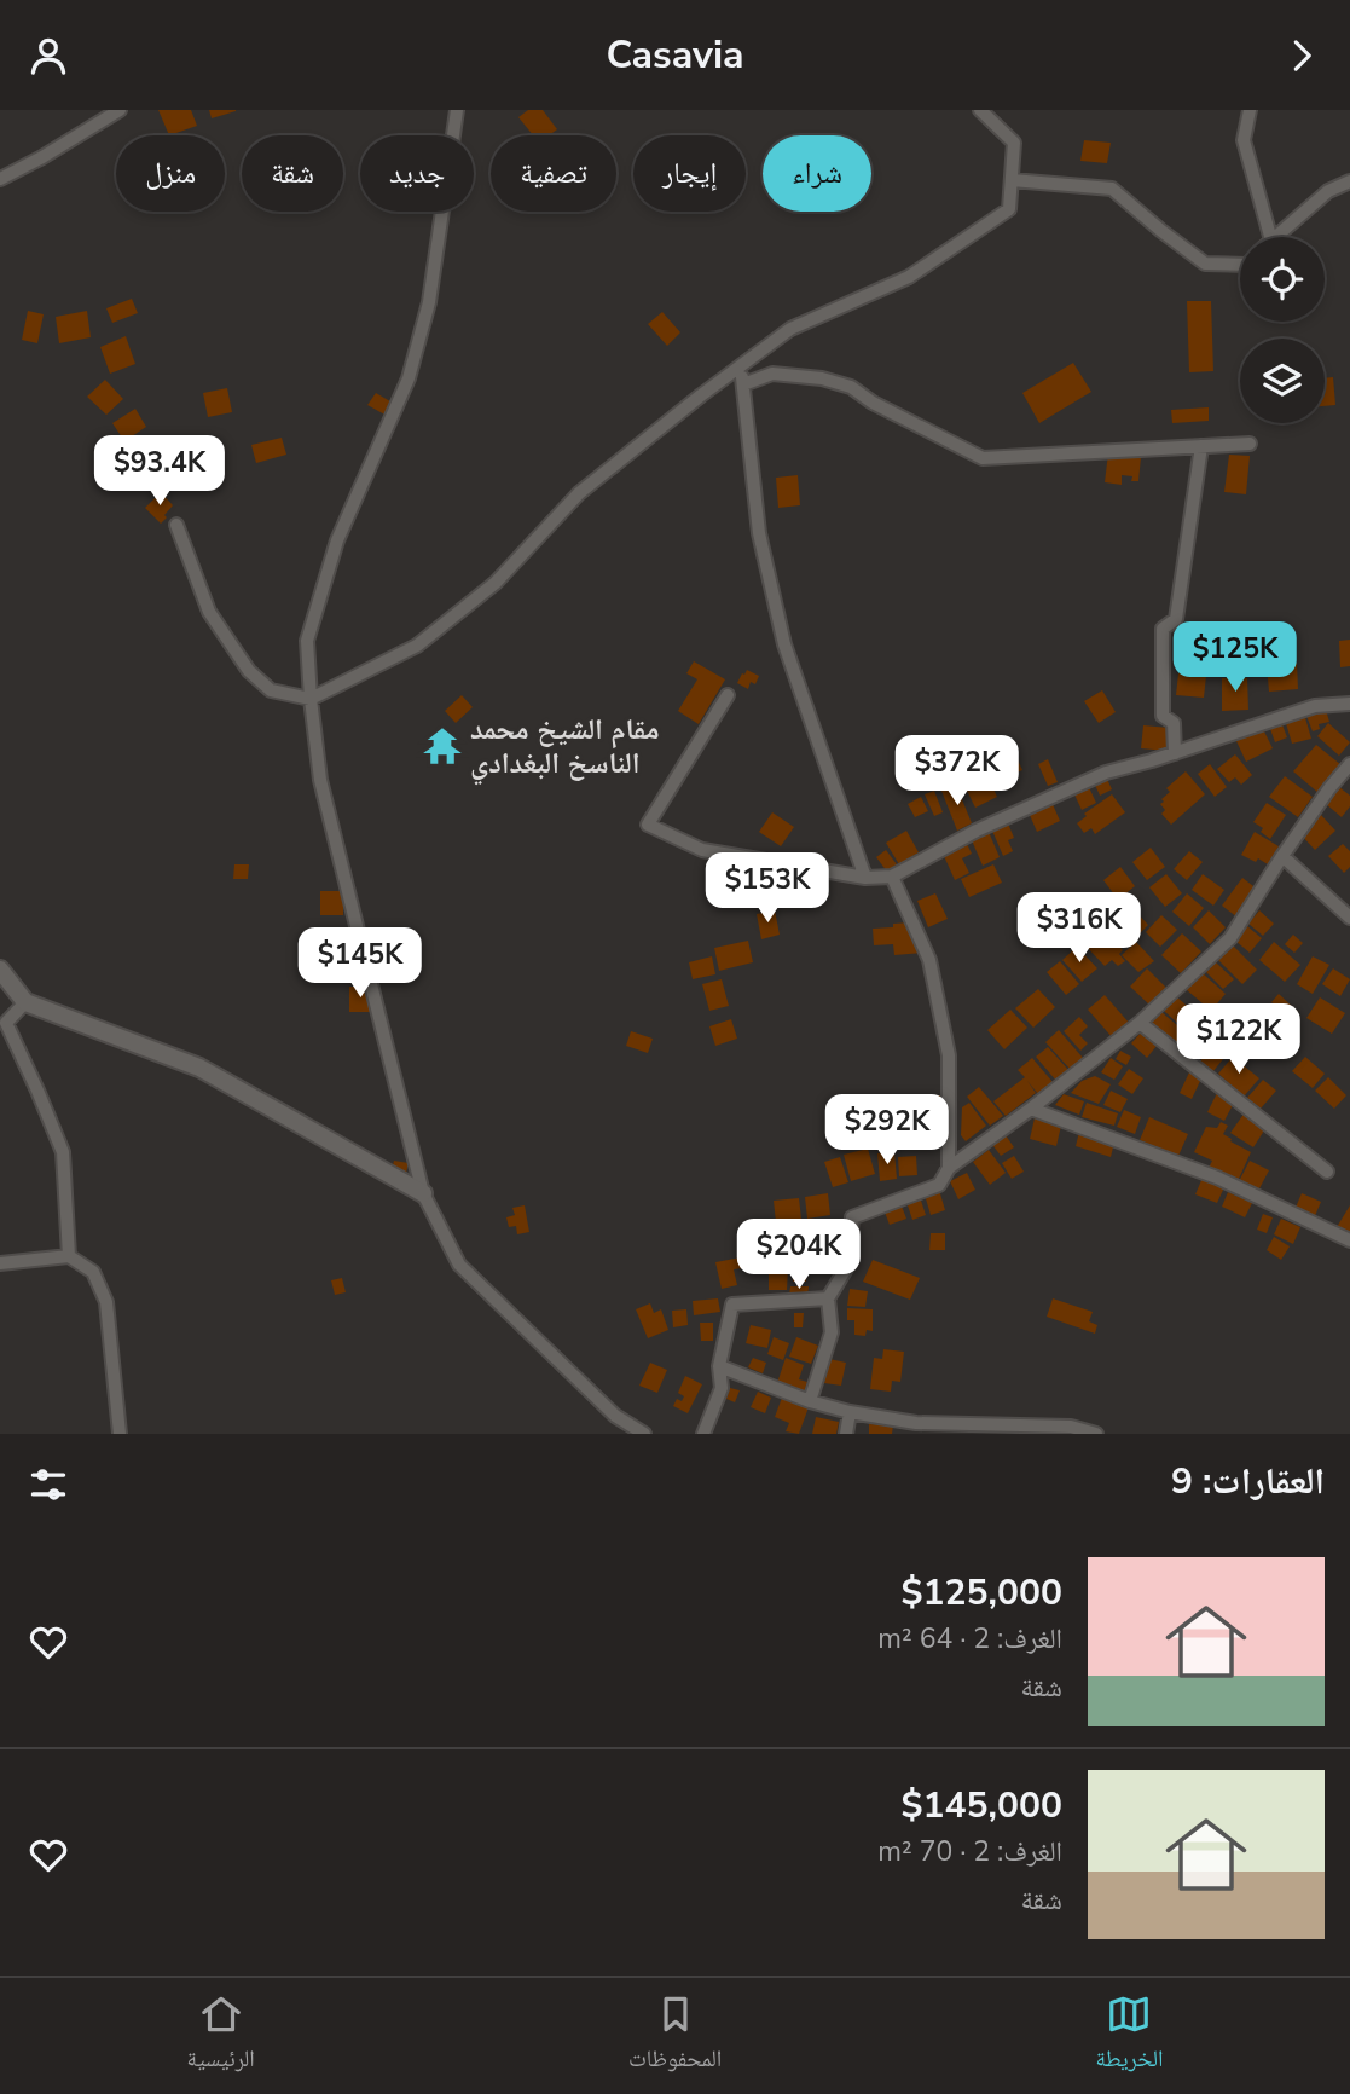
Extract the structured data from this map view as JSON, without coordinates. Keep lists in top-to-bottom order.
{
  "places": {
    "temple": ["مقام الشيخ محمد الناسخ البغدادي"]
  },
  "page": {
    "header": "Casavia",
    "chip": [
      "شراء",
      "إيجار",
      "تصفية",
      "جديد",
      "شقة",
      "منزل"
    ],
    "price": [
      "$93.4K",
      "$125K",
      "$372K",
      "$153K",
      "$316K",
      "$145K",
      "$122K",
      "$292K",
      "$204K"
    ],
    "heading": "العقارات: 9",
    "list": [
      {
        "name": "$125,000",
        "note": "الغرف: 2 · 64 m² · شقة"
      },
      {
        "name": "$145,000",
        "note": "الغرف: 2 · 70 m² · شقة"
      }
    ],
    "tabs": ["الخريطة", "المحفوظات", "الرئيسية"]
  }
}
